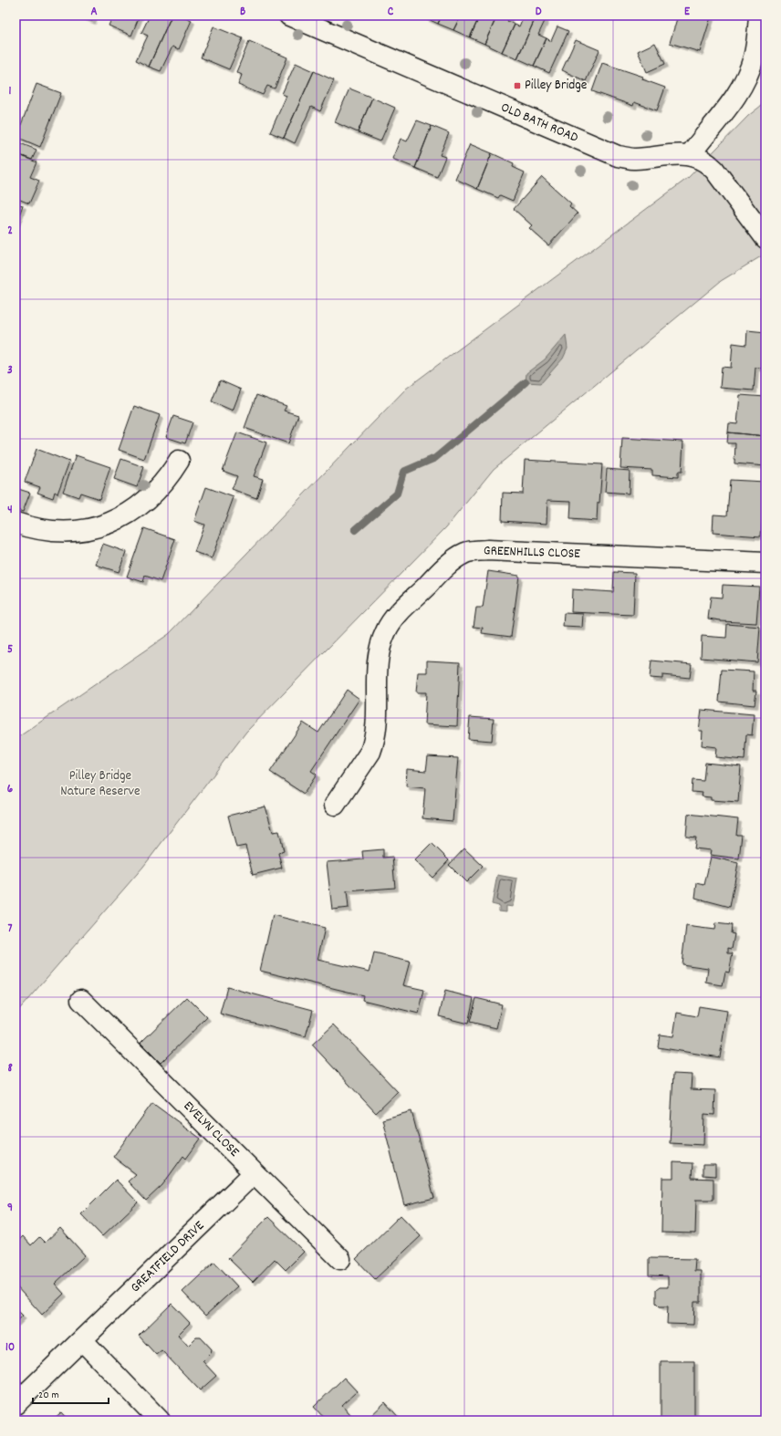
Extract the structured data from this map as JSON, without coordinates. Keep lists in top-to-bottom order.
{
  "streets": {
    "street": [
      "OLD BATH ROAD",
      "GREENHILLS CLOSE",
      "EVELYN CLOSE",
      "GREATFIELD DRIVE"
    ]
  },
  "crossings": [
    ["EVELYN CLOSE", "GREATFIELD DRIVE"]
  ],
  "parks": ["Pilley Bridge Nature Reserve"],
  "places": {
    "transit": ["Pilley Bridge"]
  },
  "scale_bar": "20 m",
  "grid": {
    "columns": [
      "A",
      "B",
      "C",
      "D",
      "E"
    ],
    "rows": [
      "1",
      "2",
      "3",
      "4",
      "5",
      "6",
      "7",
      "8",
      "9",
      "10"
    ]
  }
}
